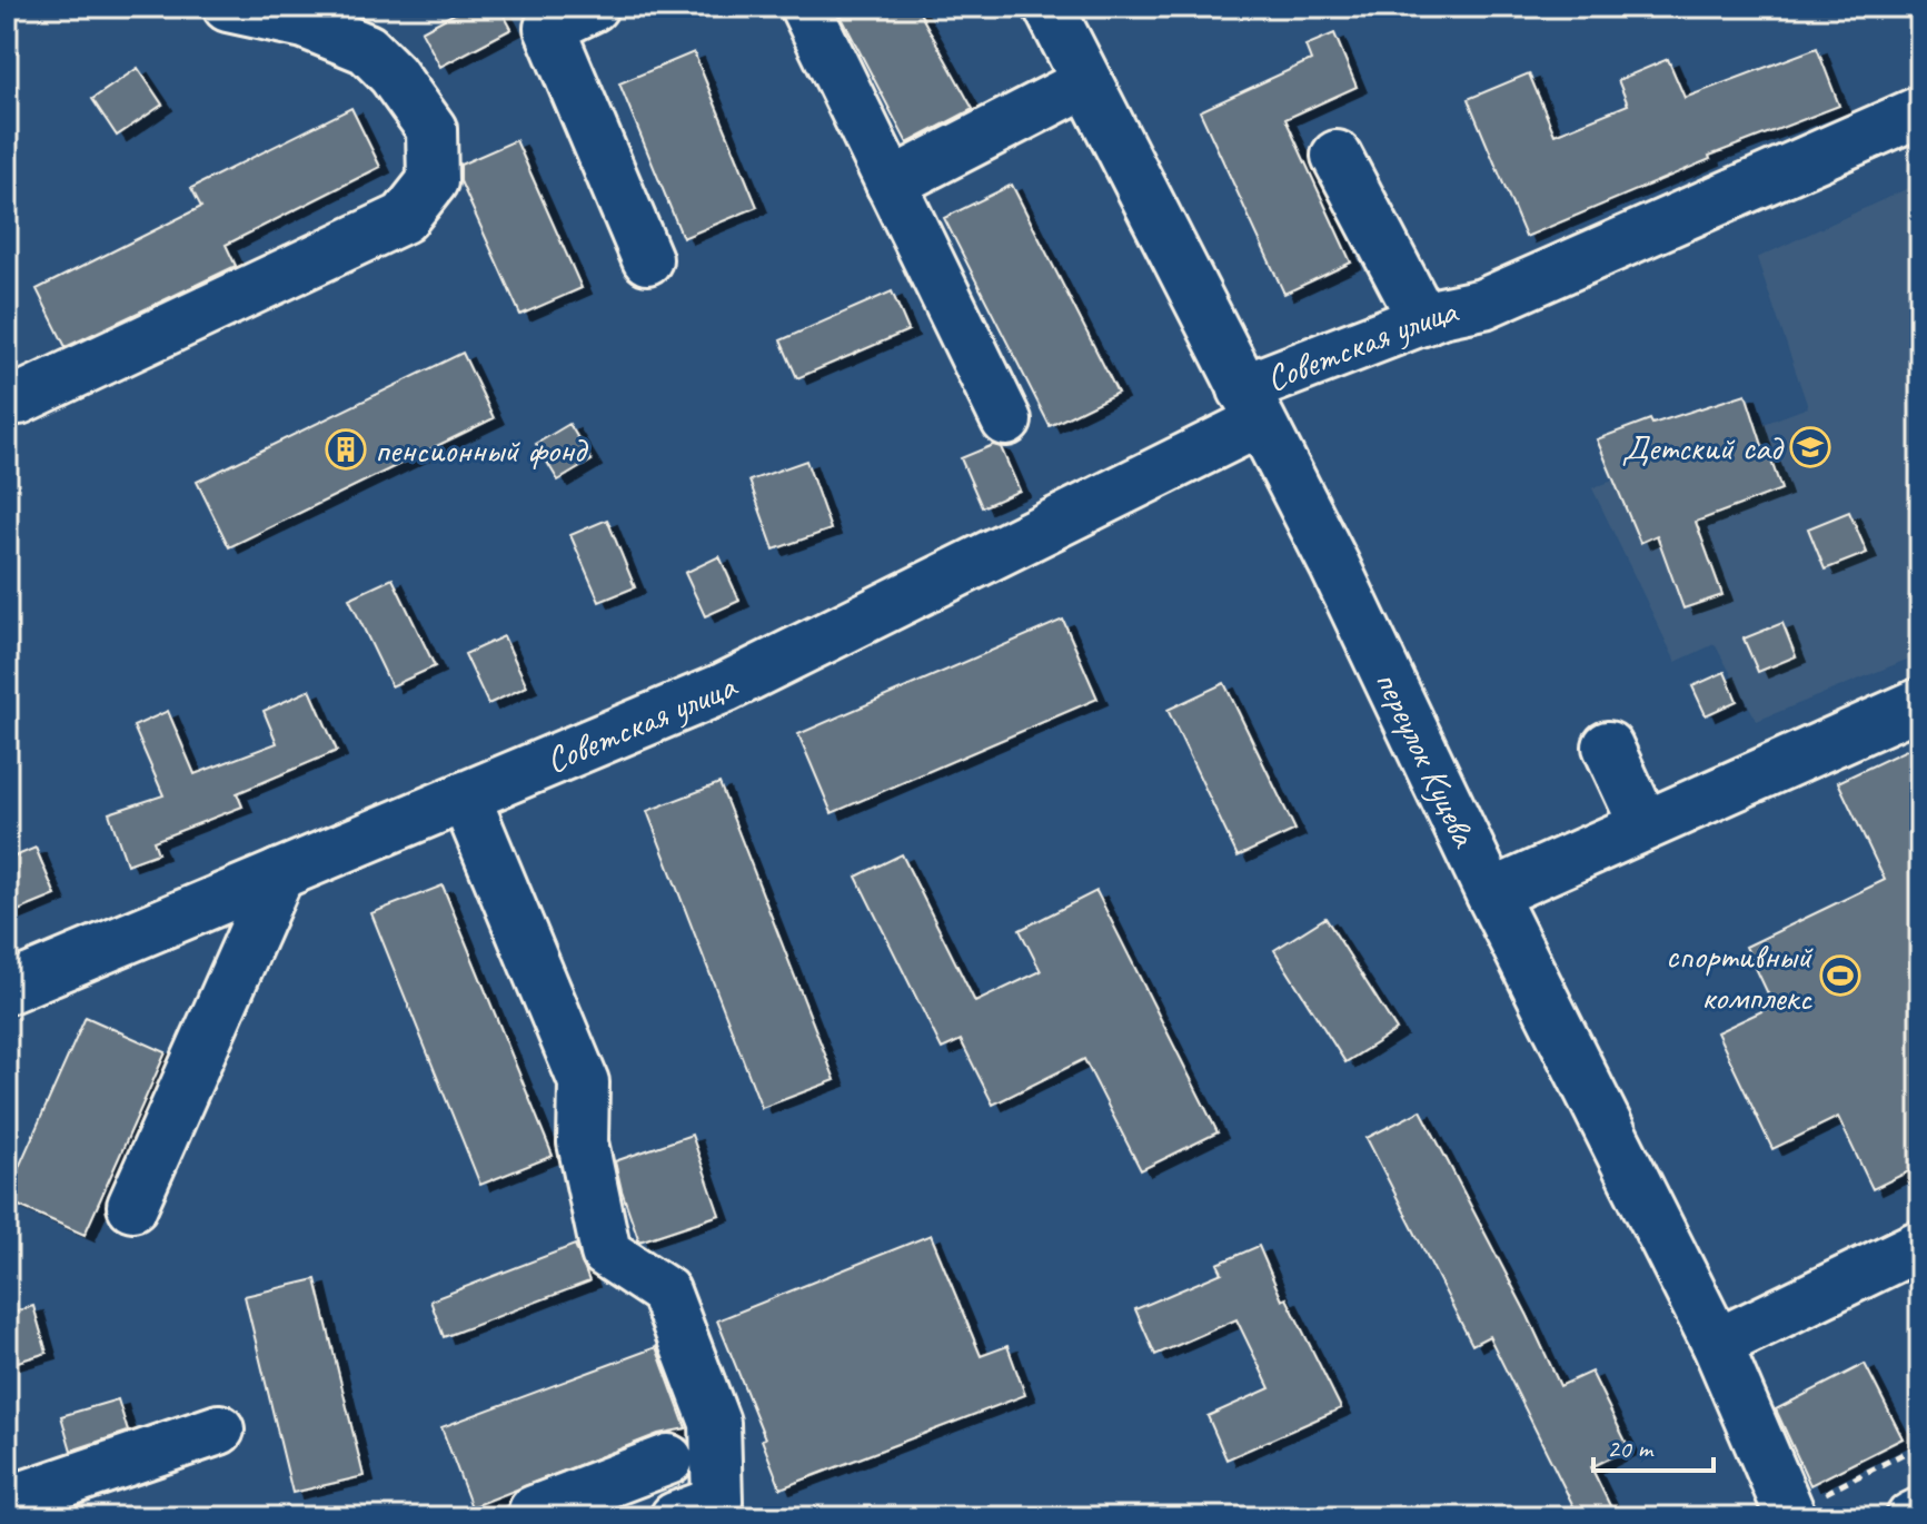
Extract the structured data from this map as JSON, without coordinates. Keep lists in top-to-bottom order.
{
  "streets": {
    "street": ["Советская улица", "переулок Куцева"]
  },
  "crossings": [
    ["Советская улица", "переулок Куцева"]
  ],
  "places": {
    "school or university": ["Детский сад"],
    "building": ["пенсионный фонд"],
    "sports": ["спортивный комплекс"]
  },
  "scale_bar": "20 m"
}
